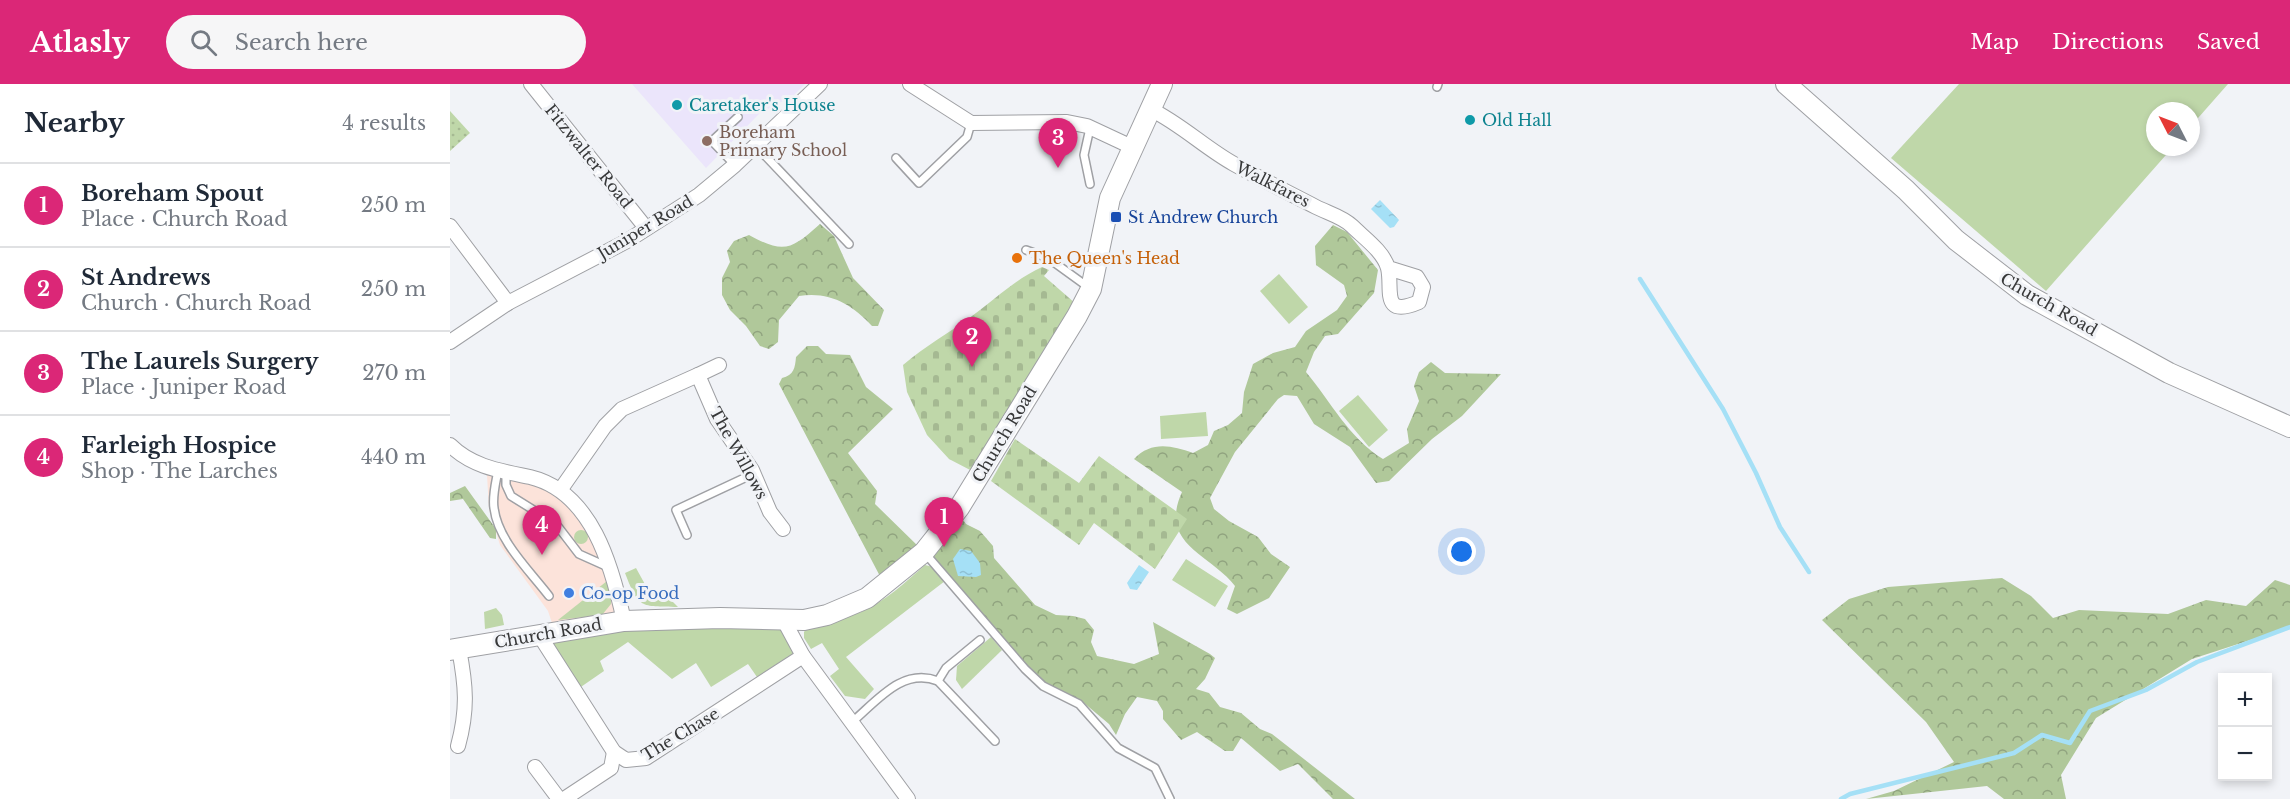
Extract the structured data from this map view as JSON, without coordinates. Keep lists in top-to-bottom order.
{
  "streets": {
    "street": [
      "Fitzwalter Road",
      "Walkfares",
      "Juniper Road",
      "Church Road",
      "The Willows",
      "The Chase"
    ]
  },
  "crossings": [
    ["Fitzwalter Road", "Juniper Road"],
    ["Walkfares", "Church Road"],
    ["Church Road", "The Chase"]
  ],
  "places": {
    "other": [
      "Caretaker's House",
      "Old Hall",
      "Boreham Primary School",
      "The Queen's Head",
      "Co-op Food"
    ],
    "transit": ["St Andrew Church"]
  },
  "north": "top left",
  "page": {
    "header": "Atlasly",
    "search": "Search here",
    "nav": ["Map", "Directions", "Saved"],
    "heading": ["Nearby", "4 results"],
    "pins": [
      "3",
      "2",
      "1",
      "4"
    ],
    "list": [
      {
        "mark": "1",
        "name": "Boreham Spout",
        "note": "Place · Church Road",
        "value": "250 m"
      },
      {
        "mark": "2",
        "name": "St Andrews",
        "note": "Church · Church Road",
        "value": "250 m"
      },
      {
        "mark": "3",
        "name": "The Laurels Surgery",
        "note": "Place · Juniper Road",
        "value": "270 m"
      },
      {
        "mark": "4",
        "name": "Farleigh Hospice",
        "note": "Shop · The Larches",
        "value": "440 m"
      }
    ],
    "map_buttons": ["+", "−"]
  }
}
